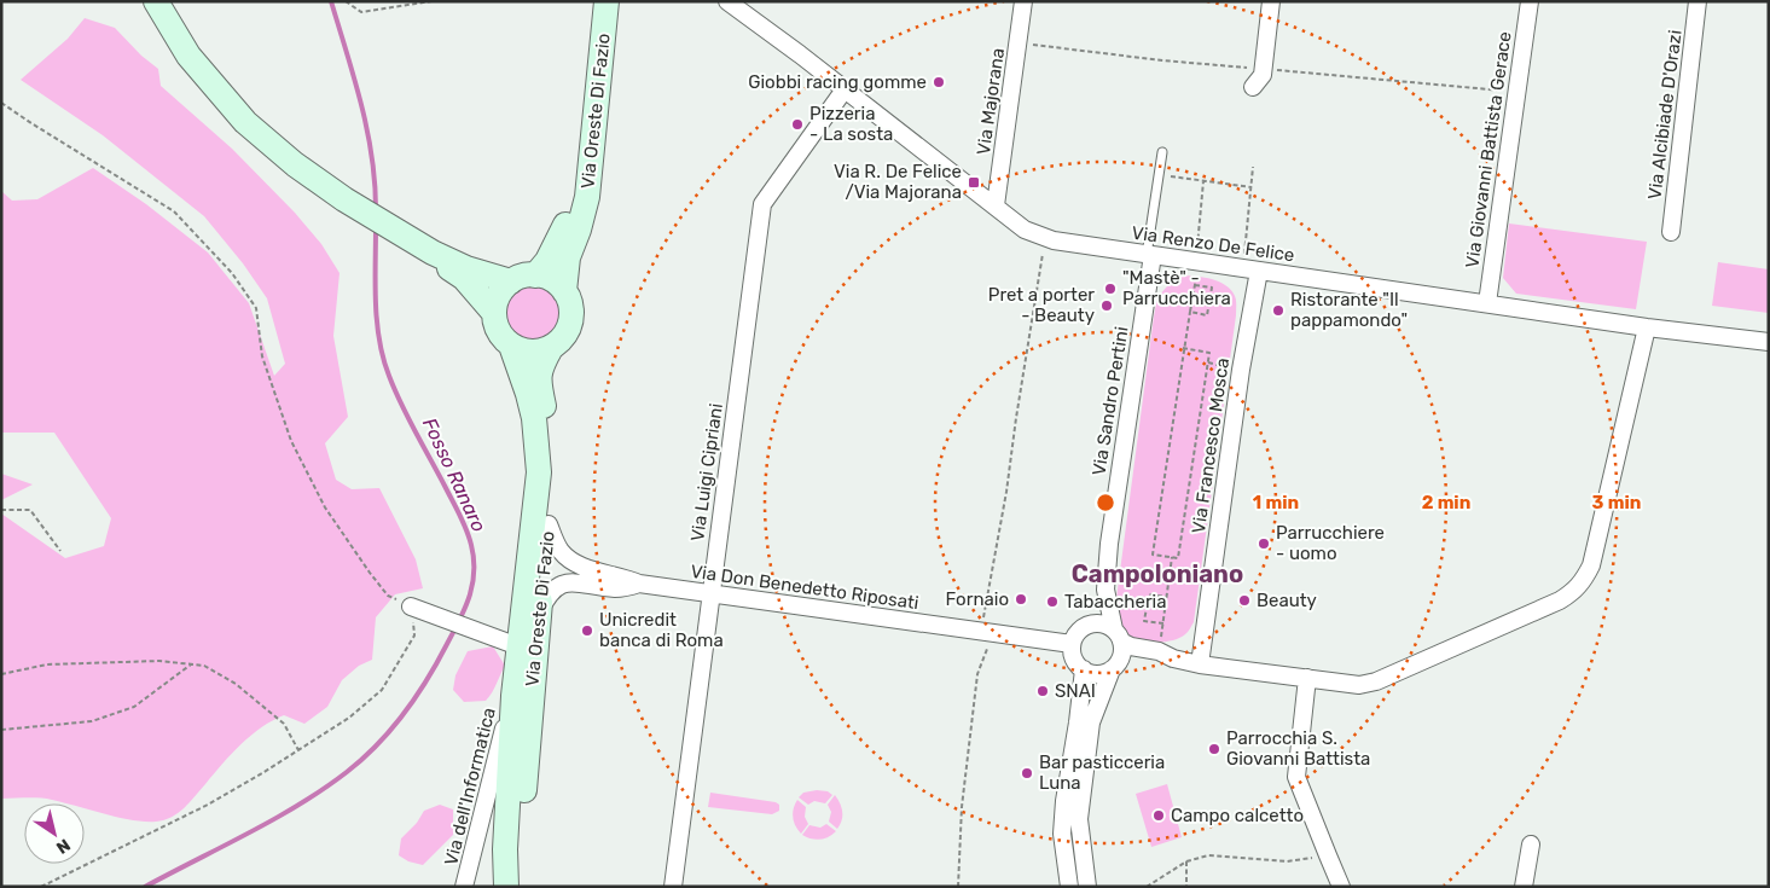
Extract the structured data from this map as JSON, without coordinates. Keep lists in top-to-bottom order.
{
  "streets": {
    "main road": ["Via Oreste Di Fazio"],
    "street": [
      "Via Majorana",
      "Via Alcibiade D'Orazi",
      "Via Giovanni Battista Gerace",
      "Via Renzo De Felice",
      "Via Sandro Pertini",
      "Via Francesco Mosca",
      "Via Luigi Cipriani",
      "Via Don Benedetto Riposati",
      "Via dell'Informatica"
    ]
  },
  "crossings": [
    ["Via Majorana", "Via Renzo De Felice"],
    ["Via Oreste Di Fazio", "Via dell'Informatica"],
    ["Via Giovanni Battista Gerace", "Via Renzo De Felice"],
    ["Via Renzo De Felice", "Via Sandro Pertini"],
    ["Via Renzo De Felice", "Via Francesco Mosca"],
    ["Via Renzo De Felice", "Via Luigi Cipriani"],
    ["Via Sandro Pertini", "Via Don Benedetto Riposati"],
    ["Via Luigi Cipriani", "Via Don Benedetto Riposati"]
  ],
  "districts": ["Campoloniano"],
  "water": ["Fosso Ranaro"],
  "places": {
    "other": [
      "Giobbi racing gomme",
      "Pizzeria - La sosta",
      "\"Mastè\" - Parrucchiera",
      "Pret a porter - Beauty",
      "Ristorante \"Il pappamondo\"",
      "Parrucchiere - uomo",
      "Fornaio",
      "Beauty",
      "Tabaccheria",
      "Unicredit banca di Roma",
      "SNAI",
      "Parrocchia S. Giovanni Battista",
      "Bar pasticceria Luna",
      "Campo calcetto"
    ],
    "transit": ["Via R. De Felice /Via Majorana"]
  },
  "north": "bottom right",
  "rings": ["1 min", "2 min", "3 min"]
}
